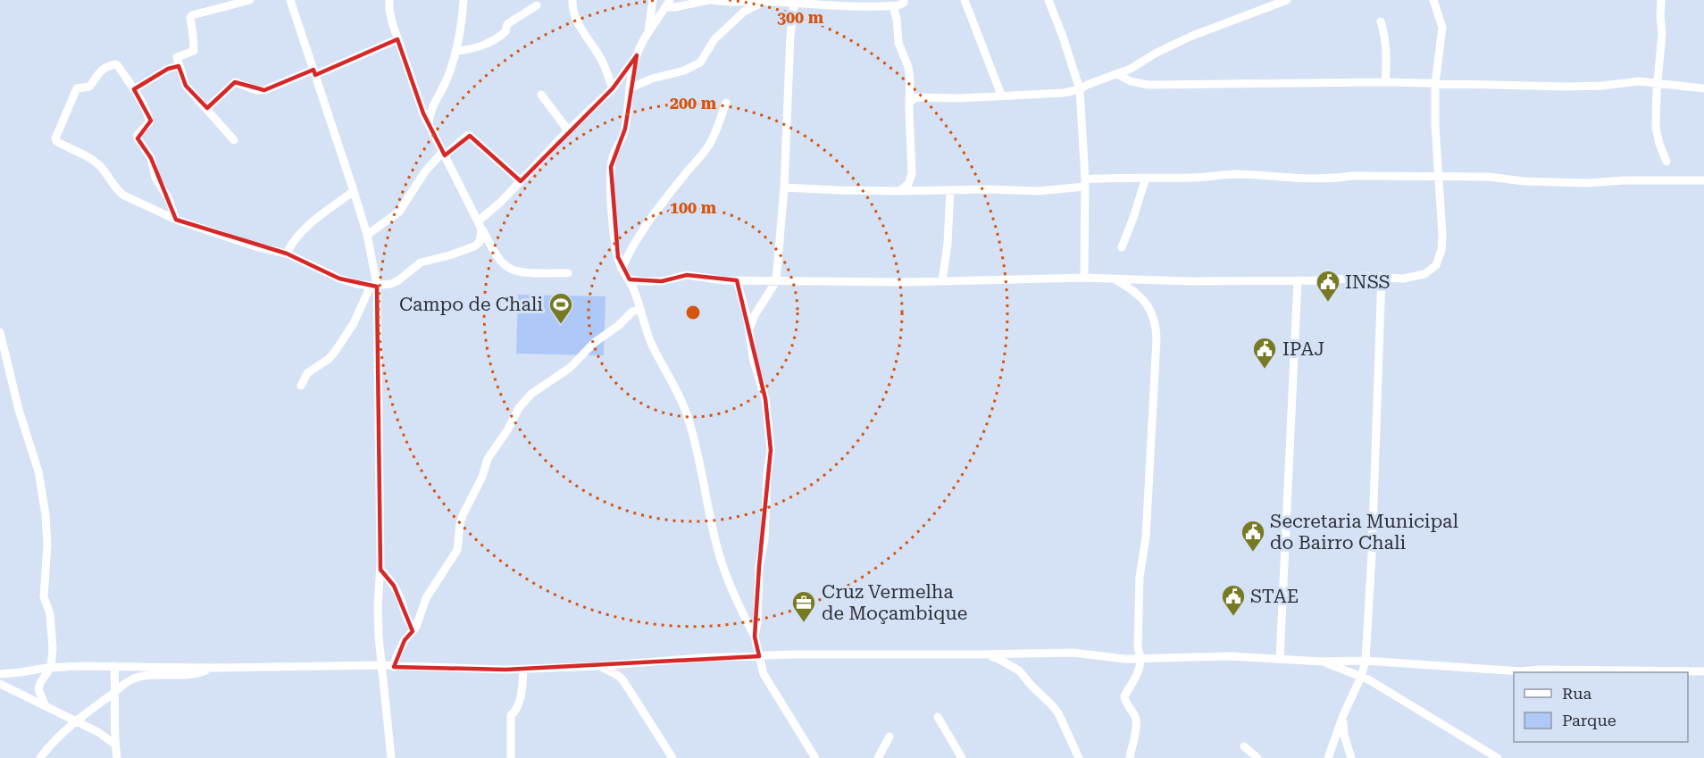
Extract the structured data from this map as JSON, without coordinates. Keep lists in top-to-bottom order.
{
  "places": {
    "public building": [
      "INSS",
      "IPAJ",
      "Secretaria Municipal do Bairro Chali",
      "STAE"
    ],
    "sports": ["Campo de Chali"],
    "office": ["Cruz Vermelha de Moçambique"]
  },
  "legend": ["Rua", "Parque"],
  "rings": ["300 m", "200 m", "100 m"]
}
